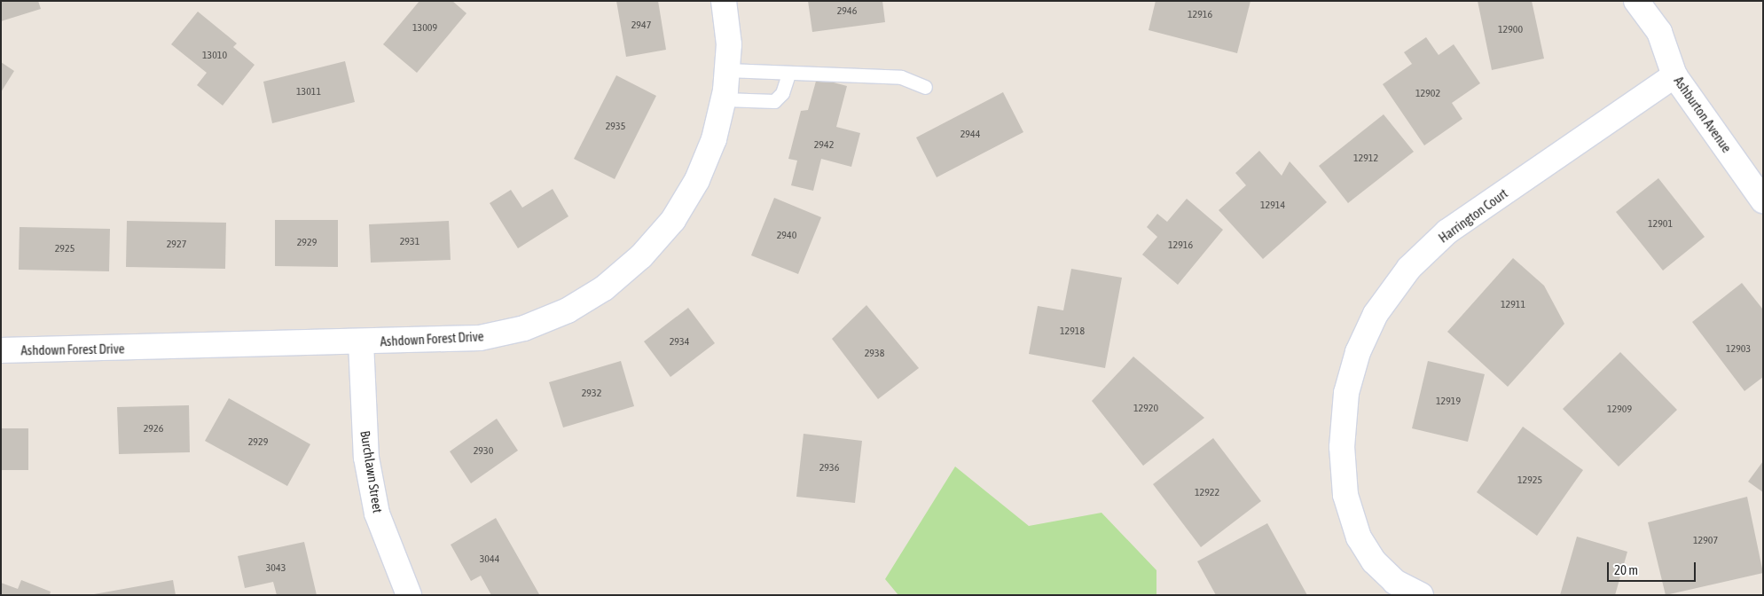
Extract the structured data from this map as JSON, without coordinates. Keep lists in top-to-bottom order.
{
  "streets": {
    "street": [
      "Ashburton Avenue",
      "Harrington Court",
      "Ashdown Forest Drive",
      "Burchlawn Street"
    ]
  },
  "crossings": [
    ["Ashburton Avenue", "Harrington Court"],
    ["Ashdown Forest Drive", "Burchlawn Street"]
  ],
  "house_numbers": [
    "2946",
    "12916",
    "2947",
    "13009",
    "12900",
    "13010",
    "13011",
    "12902",
    "2935",
    "2944",
    "2942",
    "12912",
    "12914",
    "12901",
    "2940",
    "2931",
    "2929",
    "2927",
    "12916",
    "2925",
    "12911",
    "12918",
    "2934",
    "12903",
    "2938",
    "2932",
    "12919",
    "12920",
    "12909",
    "2926",
    "2929",
    "2930",
    "2936",
    "12925",
    "12922",
    "12907",
    "3044",
    "3043"
  ],
  "scale_bar": "20 m"
}
